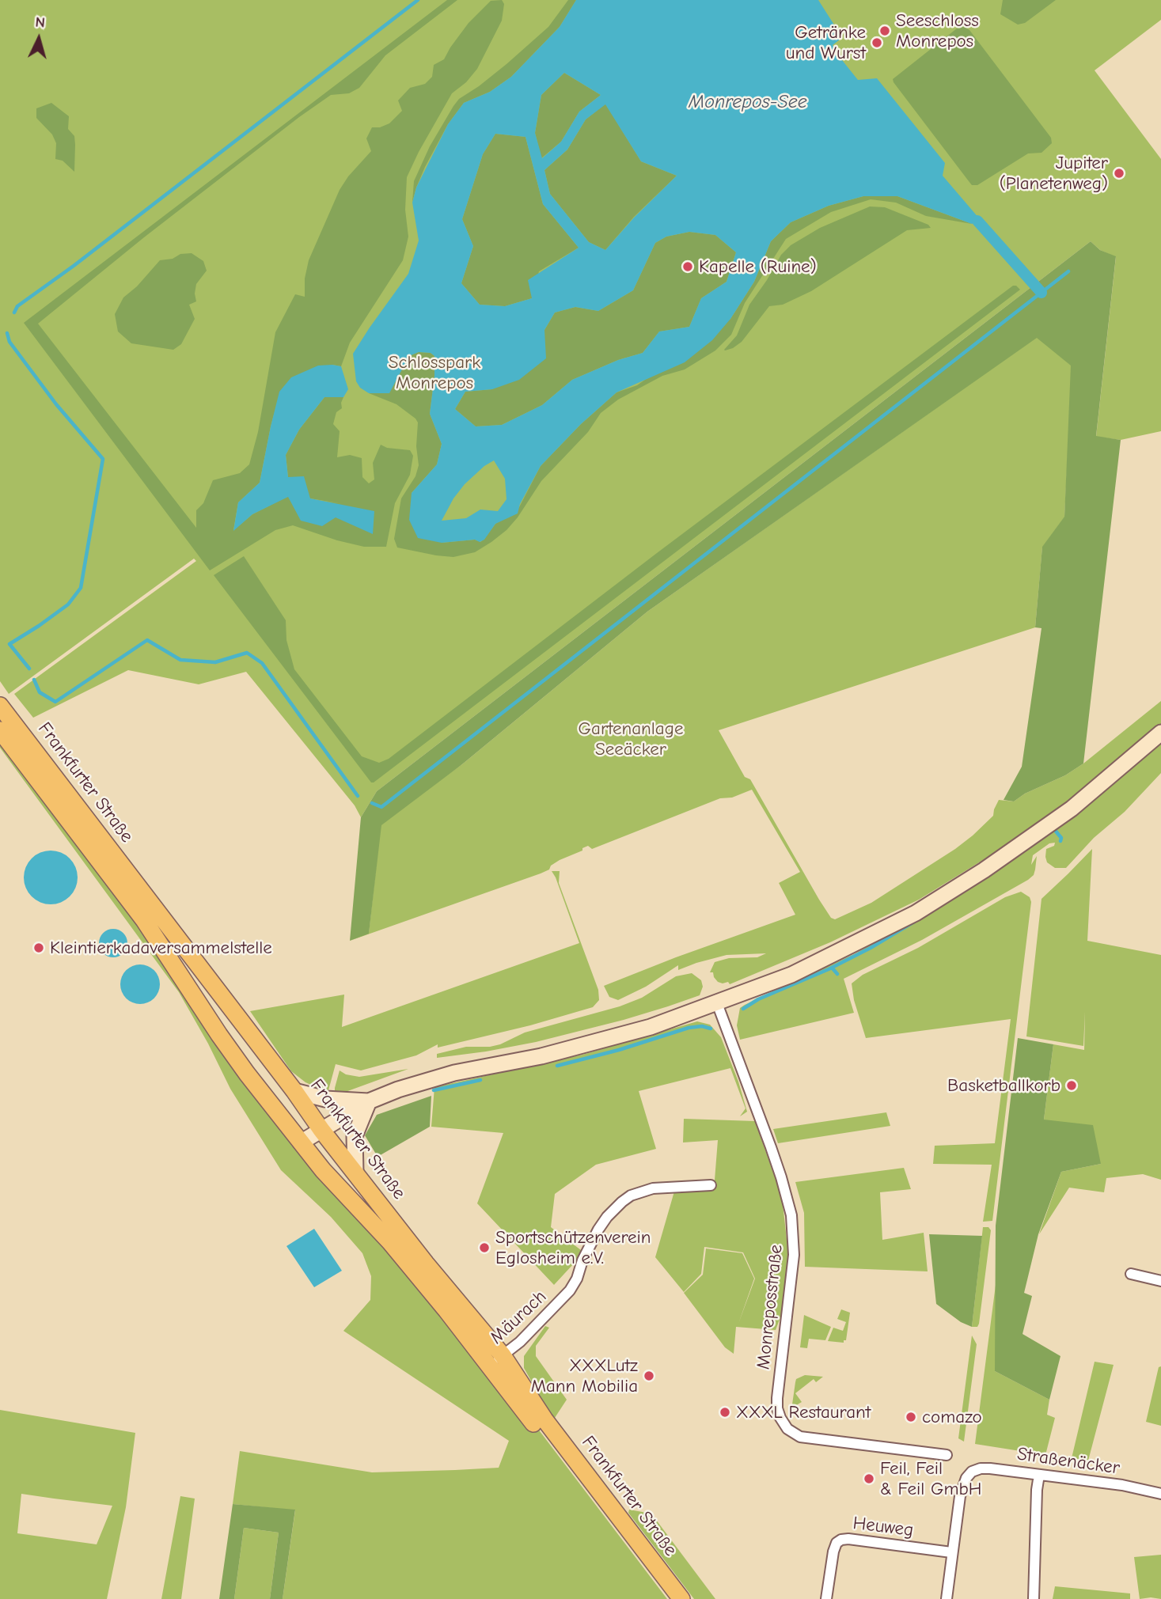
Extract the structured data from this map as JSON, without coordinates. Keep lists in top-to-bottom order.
{
  "streets": {
    "main road": ["Frankfurter Straße"],
    "street": [
      "Monreposstraße",
      "Mäurach",
      "Straßenäcker",
      "Heuweg"
    ]
  },
  "crossings": [
    ["Frankfurter Straße", "Mäurach"],
    ["Straßenäcker", "Heuweg"]
  ],
  "water": ["Monrepos-See"],
  "parks": ["Schlosspark Monrepos", "Gartenanlage Seeäcker"],
  "places": [
    "Seeschloss Monrepos",
    "Getränke und Wurst",
    "Jupiter (Planetenweg)",
    "Kapelle (Ruine)",
    "Kleintierkadaversammelstelle",
    "Basketballkorb",
    "Sportschützenverein Eglosheim e.V.",
    "XXXLutz Mann Mobilia",
    "XXXL Restaurant",
    "comazo",
    "Feil, Feil & Feil GmbH"
  ],
  "north": "top"
}
